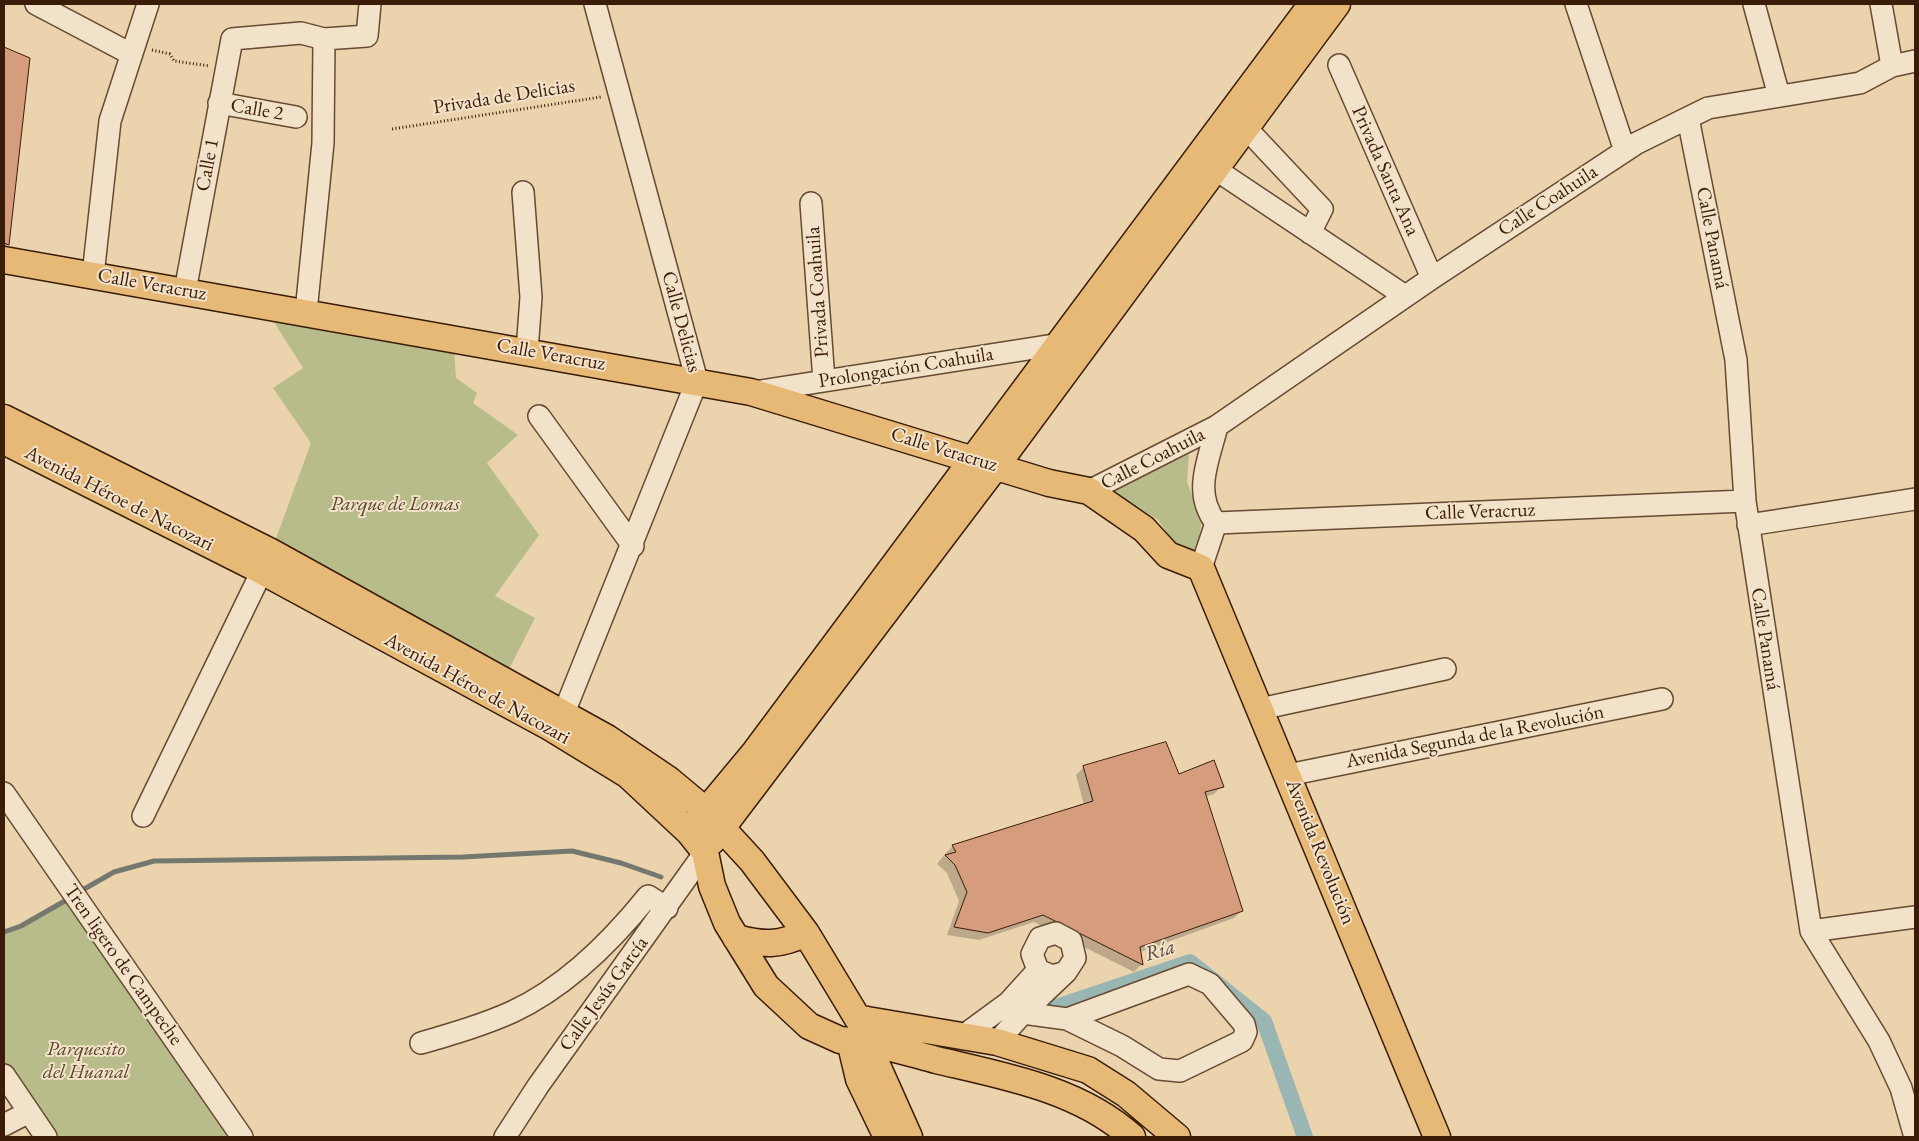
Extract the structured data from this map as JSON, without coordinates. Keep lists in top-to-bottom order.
{
  "streets": {
    "main road": ["Calle Veracruz", "Avenida Héroe de Nacozari", "Avenida Revolución"],
    "street": [
      "Calle 2",
      "Calle 1",
      "Privada Santa Ana",
      "Calle Coahuila",
      "Calle Panamá",
      "Privada Coahuila",
      "Calle Delicias",
      "Prolongación Coahuila",
      "Avenida Segunda de la Revolución",
      "Tren ligero de Campeche",
      "Calle Jesús García"
    ],
    "path": ["Privada de Delicias"]
  },
  "crossings": [
    ["Privada de Delicias", "Calle Delicias"],
    ["Calle 2", "Calle 1"],
    ["Calle 1", "Calle Veracruz"],
    ["Privada Santa Ana", "Calle Coahuila"],
    ["Calle Coahuila", "Calle Panamá"],
    ["Calle Coahuila", "Calle Veracruz"],
    ["Calle Panamá", "Calle Veracruz"],
    ["Calle Veracruz", "Calle Delicias"],
    ["Calle Veracruz", "Prolongación Coahuila"],
    ["Privada Coahuila", "Prolongación Coahuila"],
    ["Calle Delicias", "Avenida Héroe de Nacozari"],
    ["Avenida Héroe de Nacozari", "Calle Jesús García"],
    ["Avenida Segunda de la Revolución", "Avenida Revolución"]
  ],
  "water": ["Ría"],
  "parks": ["Parque de Lomas", "Parquesito del Huanal"]
}
